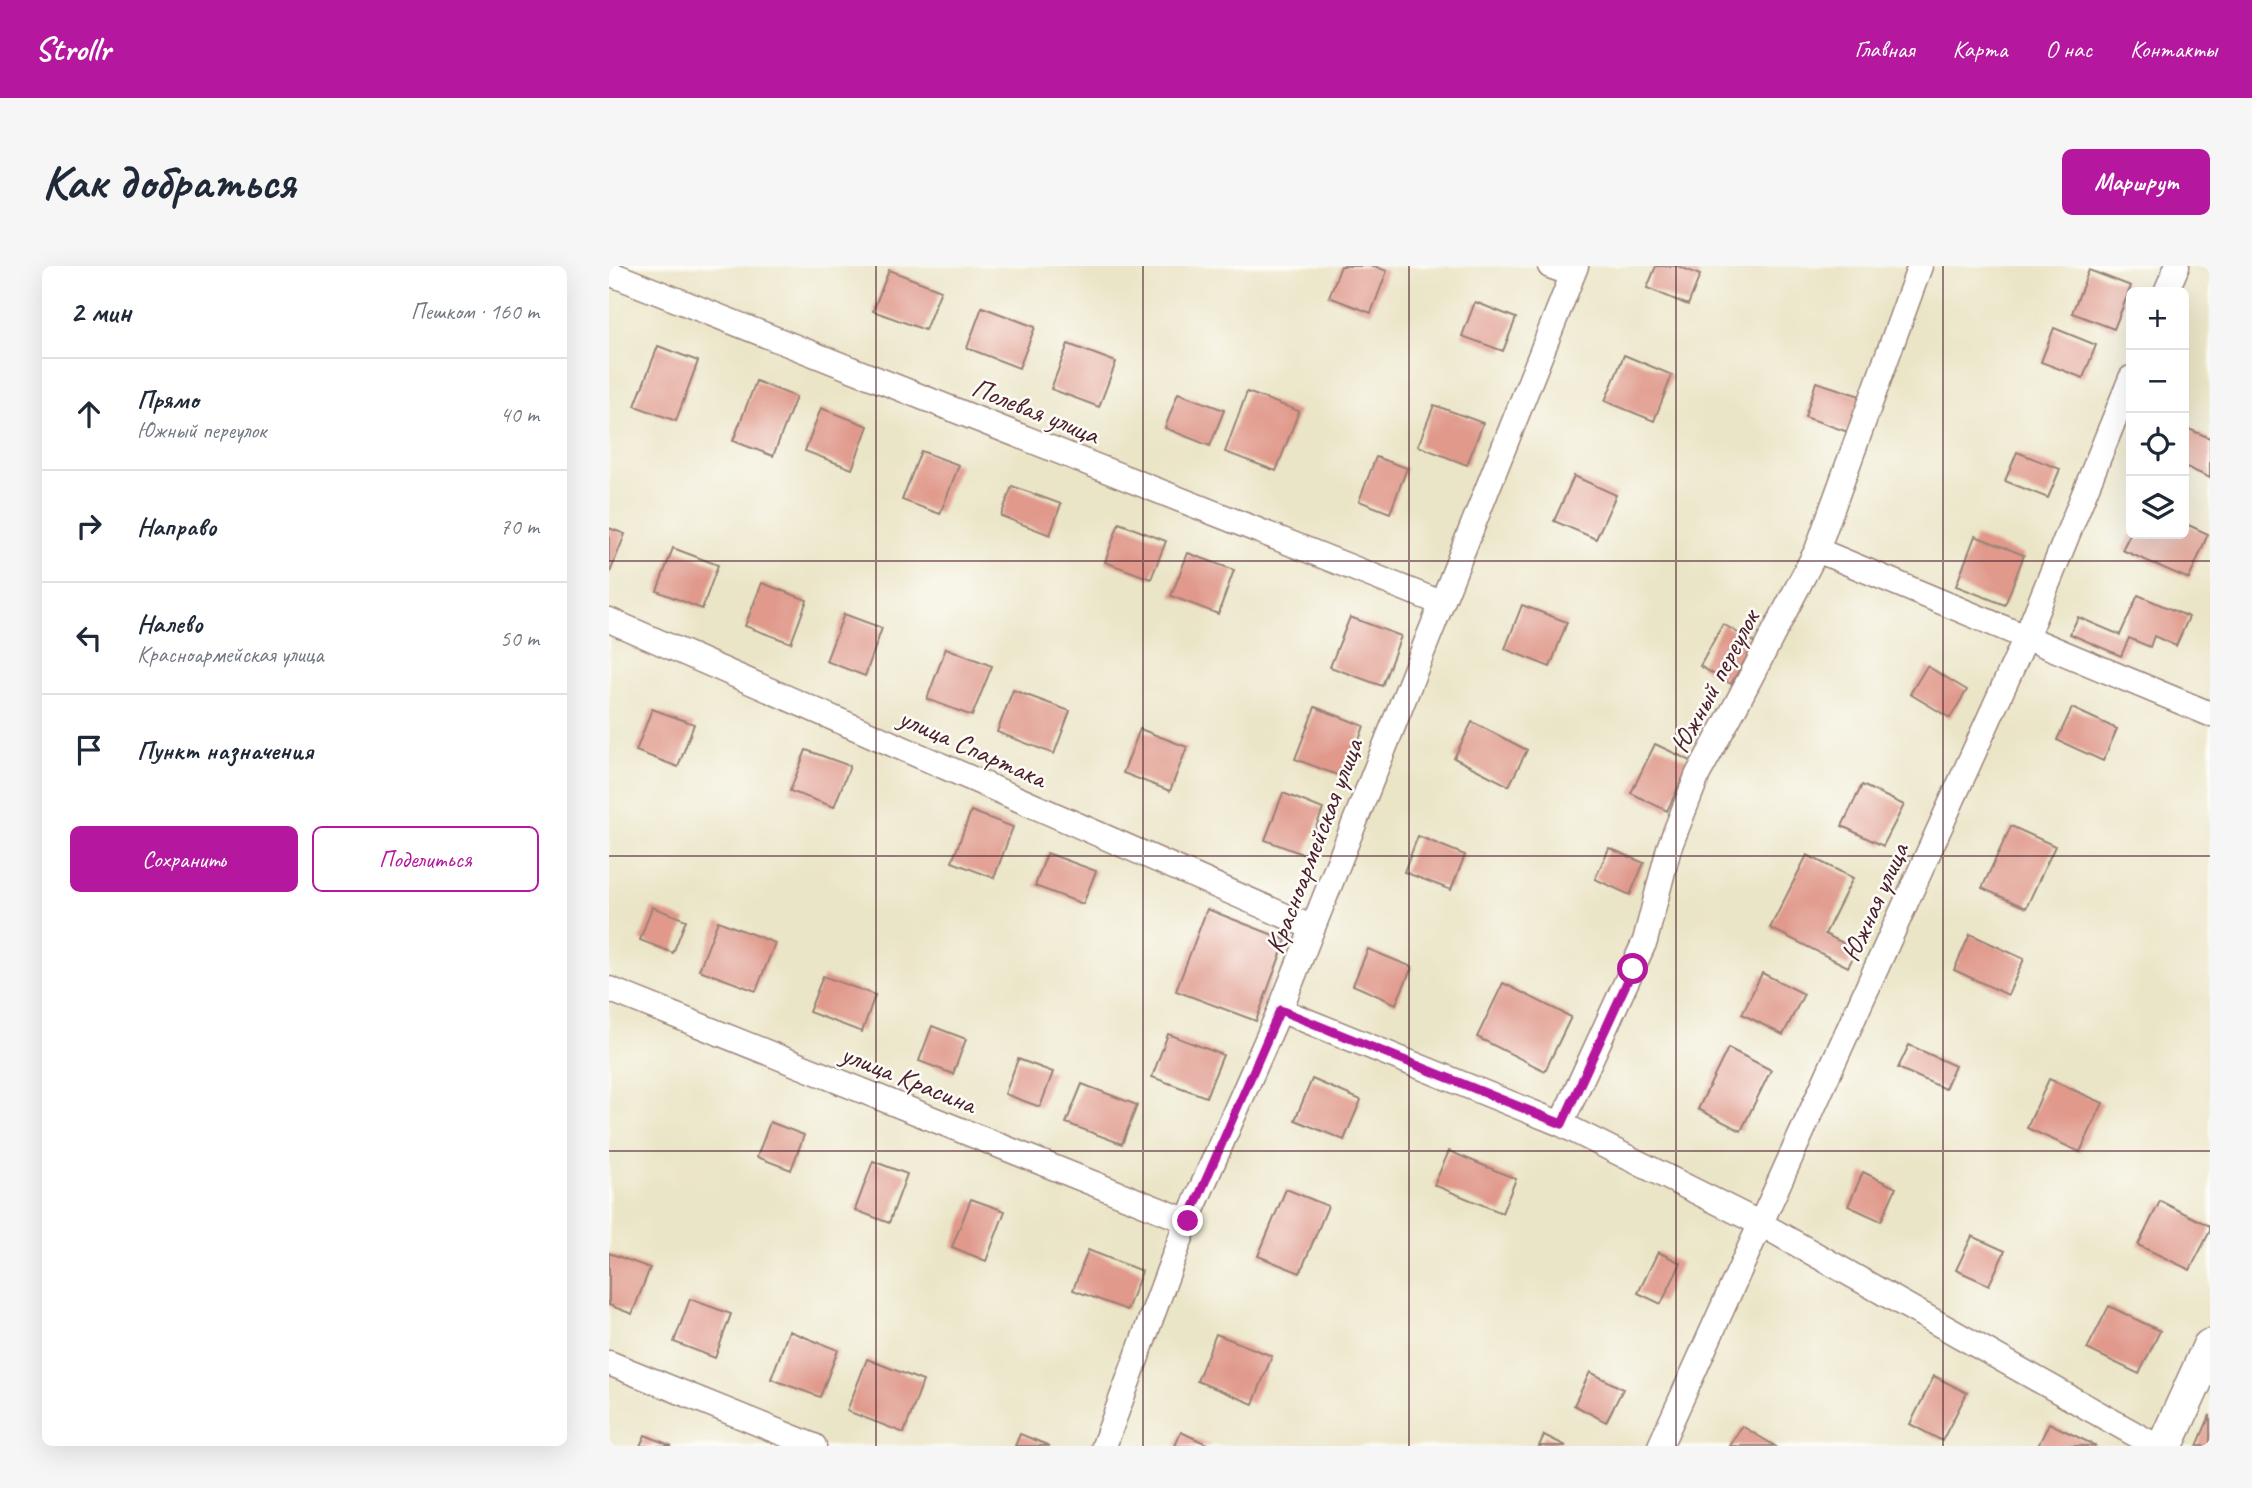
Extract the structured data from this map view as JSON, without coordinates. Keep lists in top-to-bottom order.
{
  "streets": {
    "street": [
      "Полевая улица",
      "Южный переулок",
      "улица Спартака",
      "Красноармейская улица",
      "Южная улица",
      "улица Красина"
    ]
  },
  "crossings": [
    ["Полевая улица", "Красноармейская улица"],
    ["улица Спартака", "Красноармейская улица"],
    ["Красноармейская улица", "улица Красина"]
  ],
  "page": {
    "header": "Strollr",
    "nav": [
      "Главная",
      "Карта",
      "О нас",
      "Контакты"
    ],
    "buttons": [
      "Маршрут",
      ["Сохранить", "Поделиться"]
    ],
    "title": "Как добраться",
    "heading": ["2 мин", "Пешком · 160 m"],
    "map_buttons": ["+", "−"],
    "list": [
      ["Прямо", "Южный переулок", "40 m"],
      ["Направо", "70 m"],
      ["Налево", "Красноармейская улица", "50 m"],
      "Пункт назначения"
    ]
  }
}
